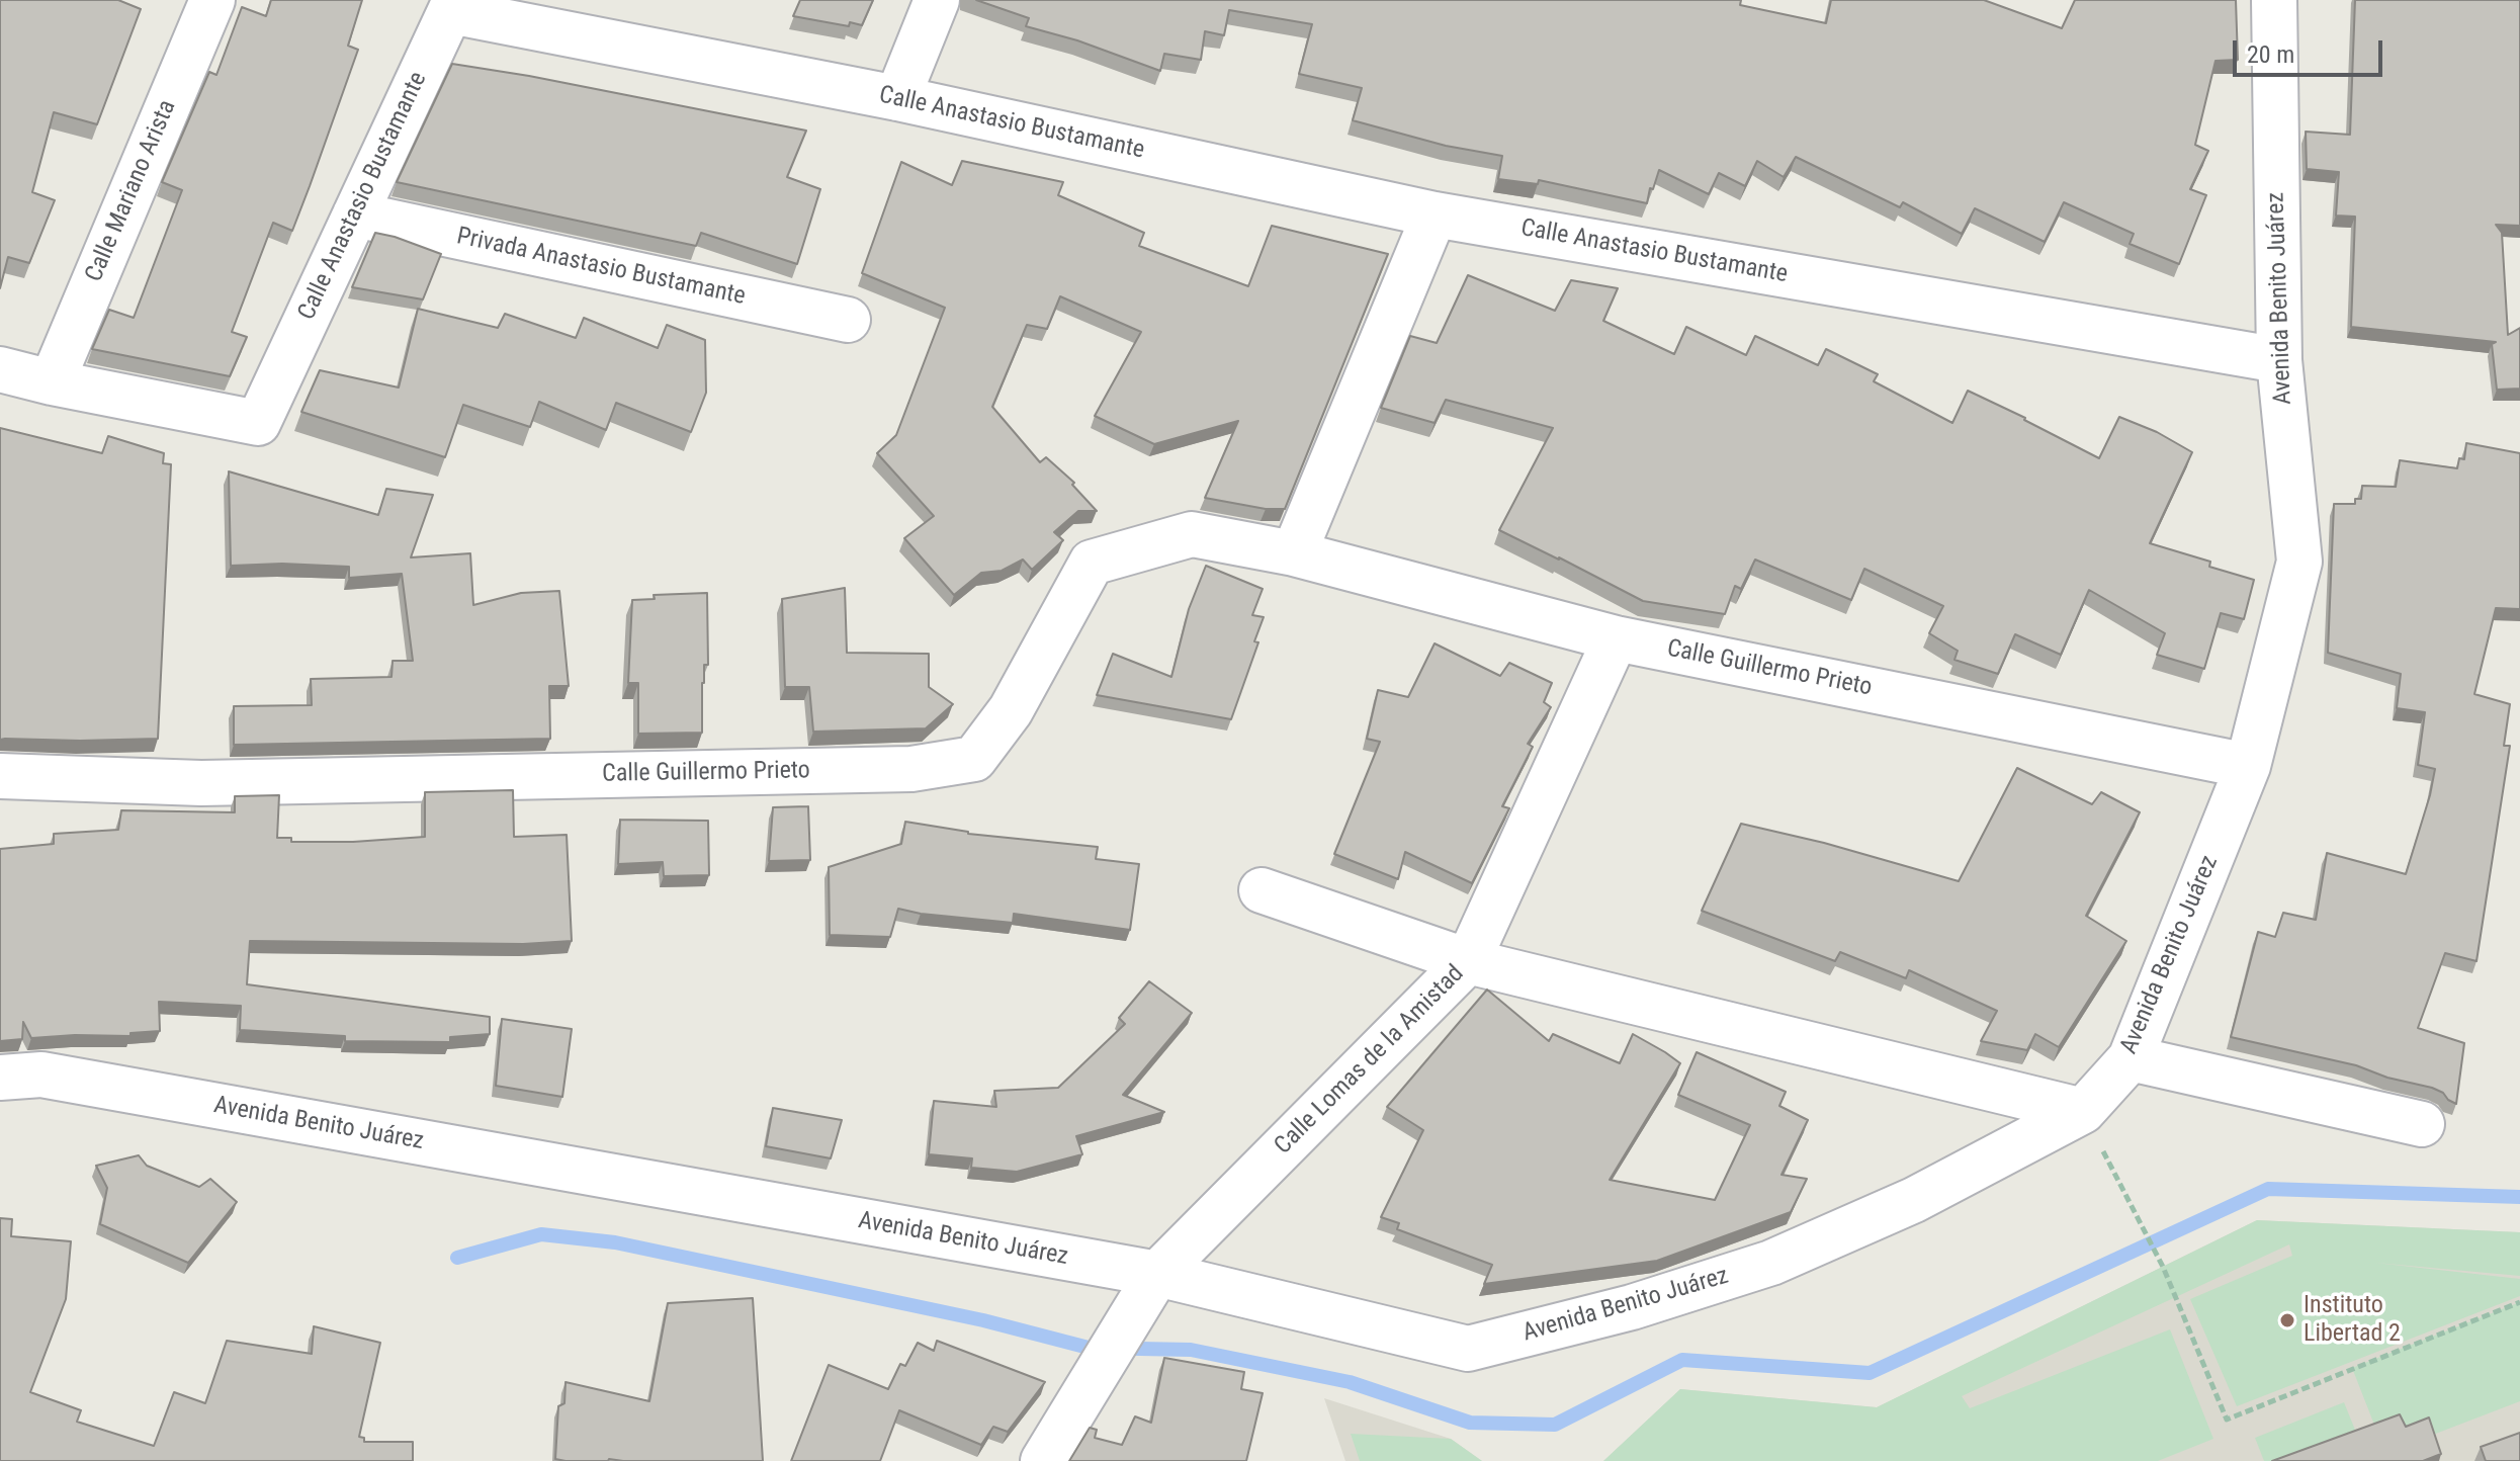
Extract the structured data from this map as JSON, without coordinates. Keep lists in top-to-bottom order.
{
  "streets": {
    "street": [
      "Calle Anastasio Bustamante",
      "Calle Mariano Arista",
      "Privada Anastasio Bustamante",
      "Avenida Benito Juárez",
      "Calle Guillermo Prieto",
      "Calle Lomas de la Amistad"
    ]
  },
  "crossings": [
    ["Calle Anastasio Bustamante", "Calle Mariano Arista"],
    ["Calle Anastasio Bustamante", "Privada Anastasio Bustamante"],
    ["Calle Anastasio Bustamante", "Avenida Benito Juárez"],
    ["Avenida Benito Juárez", "Calle Guillermo Prieto"],
    ["Avenida Benito Juárez", "Calle Lomas de la Amistad"],
    ["Calle Guillermo Prieto", "Calle Lomas de la Amistad"]
  ],
  "places": ["Instituto Libertad 2"],
  "scale_bar": "20 m"
}
